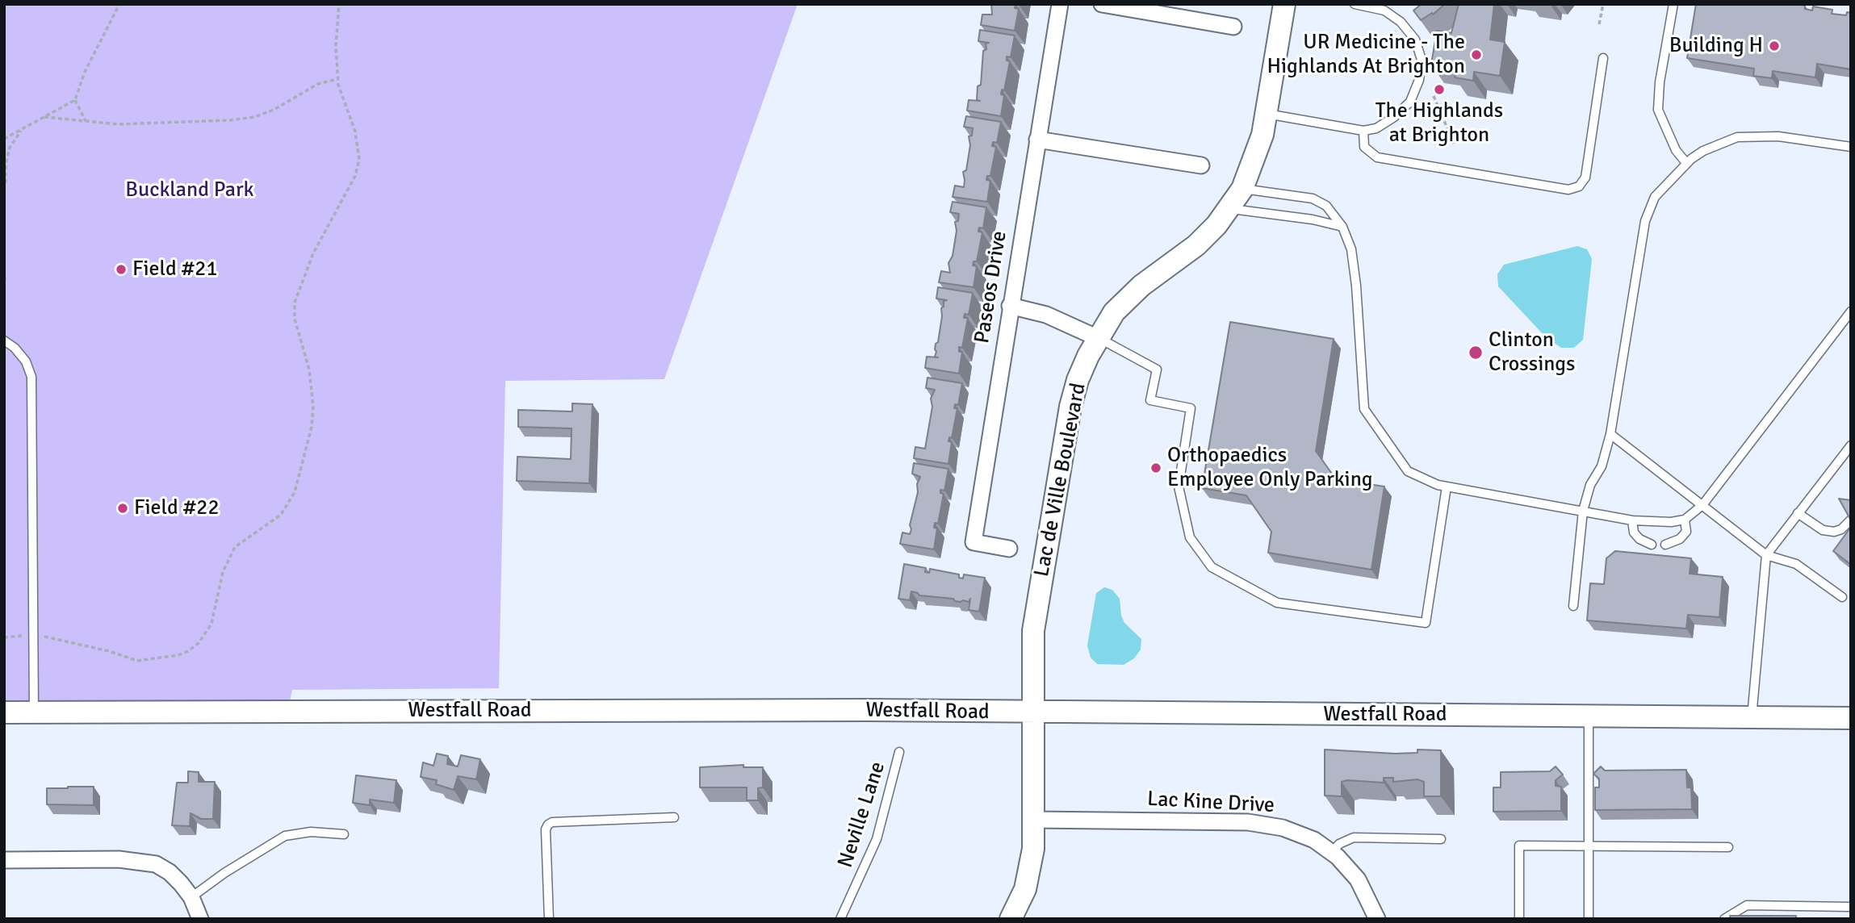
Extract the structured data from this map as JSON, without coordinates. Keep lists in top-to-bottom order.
{
  "streets": {
    "street": [
      "Paseos Drive",
      "Lac de Ville Boulevard",
      "Westfall Road",
      "Lac Kine Drive"
    ],
    "lane": ["Neville Lane"]
  },
  "crossings": [
    ["Lac de Ville Boulevard", "Westfall Road"],
    ["Lac de Ville Boulevard", "Lac Kine Drive"]
  ],
  "parks": ["Buckland Park"],
  "places": [
    "Building H",
    "UR Medicine - The Highlands At Brighton",
    "The Highlands at Brighton",
    "Field #21",
    "Clinton Crossings",
    "Orthopaedics Employee Only Parking",
    "Field #22"
  ]
}
